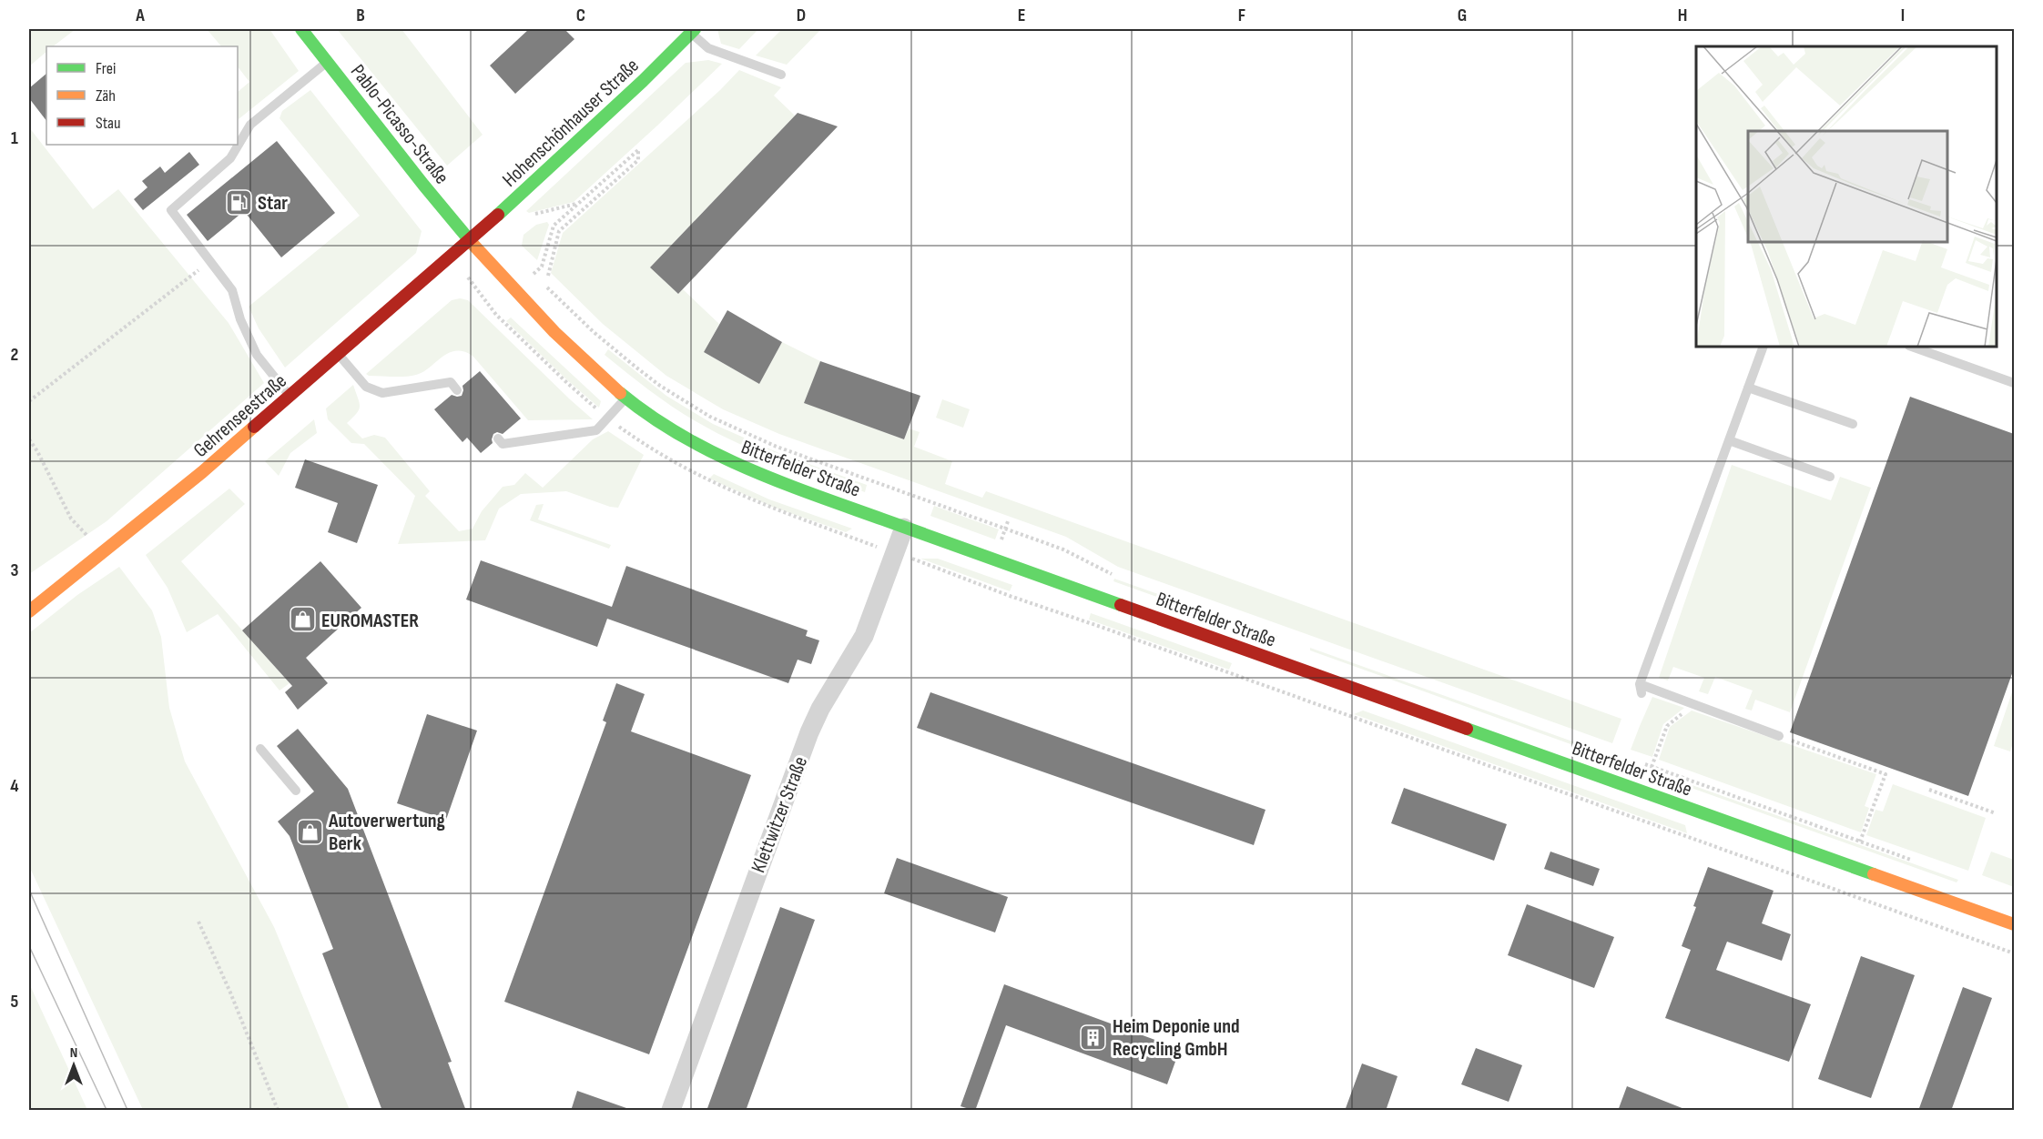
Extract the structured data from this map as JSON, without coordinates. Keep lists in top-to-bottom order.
{
  "streets": {
    "main road": [
      "Hohenschönhauser Straße",
      "Pablo-Picasso-Straße",
      "Gehrenseestraße",
      "Bitterfelder Straße"
    ],
    "street": ["Klettwitzer Straße"]
  },
  "crossings": [
    ["Hohenschönhauser Straße", "Pablo-Picasso-Straße"],
    ["Hohenschönhauser Straße", "Gehrenseestraße"],
    ["Hohenschönhauser Straße", "Bitterfelder Straße"],
    ["Pablo-Picasso-Straße", "Gehrenseestraße"],
    ["Pablo-Picasso-Straße", "Bitterfelder Straße"],
    ["Gehrenseestraße", "Bitterfelder Straße"],
    ["Bitterfelder Straße", "Klettwitzer Straße"]
  ],
  "places": {
    "fuel station": ["Star"],
    "shop": ["EUROMASTER", "Autoverwertung Berk"],
    "building": ["Heim Deponie und Recycling GmbH"]
  },
  "legend": ["Frei", "Zäh", "Stau"],
  "north": "top",
  "grid": {
    "columns": [
      "A",
      "B",
      "C",
      "D",
      "E",
      "F",
      "G",
      "H",
      "I"
    ],
    "rows": [
      "1",
      "2",
      "3",
      "4",
      "5"
    ]
  }
}
